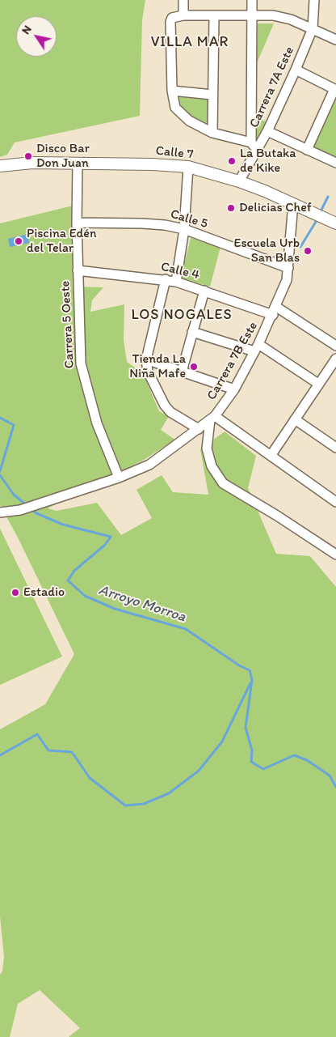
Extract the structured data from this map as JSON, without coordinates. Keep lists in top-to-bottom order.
{
  "streets": {
    "street": [
      "Carrera 7A Este",
      "Calle 7",
      "Calle 5",
      "Calle 4",
      "Carrera 5 Oeste",
      "Carrera 7B Este"
    ]
  },
  "crossings": [
    ["Carrera 7A Este", "Calle 7"],
    ["Calle 7", "Carrera 5 Oeste"],
    ["Calle 7", "Carrera 7B Este"],
    ["Calle 5", "Carrera 5 Oeste"],
    ["Calle 5", "Carrera 7B Este"],
    ["Calle 4", "Carrera 5 Oeste"],
    ["Calle 4", "Carrera 7B Este"],
    ["Carrera 5 Oeste", "Carrera 7B Este"]
  ],
  "districts": ["VILLA MAR", "LOS NOGALES"],
  "water": ["Arroyo Morroa"],
  "places": [
    "Disco Bar Don Juan",
    "La Butaka de Kike",
    "Delicias Chef",
    "Piscina Edén del Telar",
    "Escuela Urb San Blas",
    "Tienda La Niña Mafe",
    "Estadio"
  ],
  "north": "top left"
}
